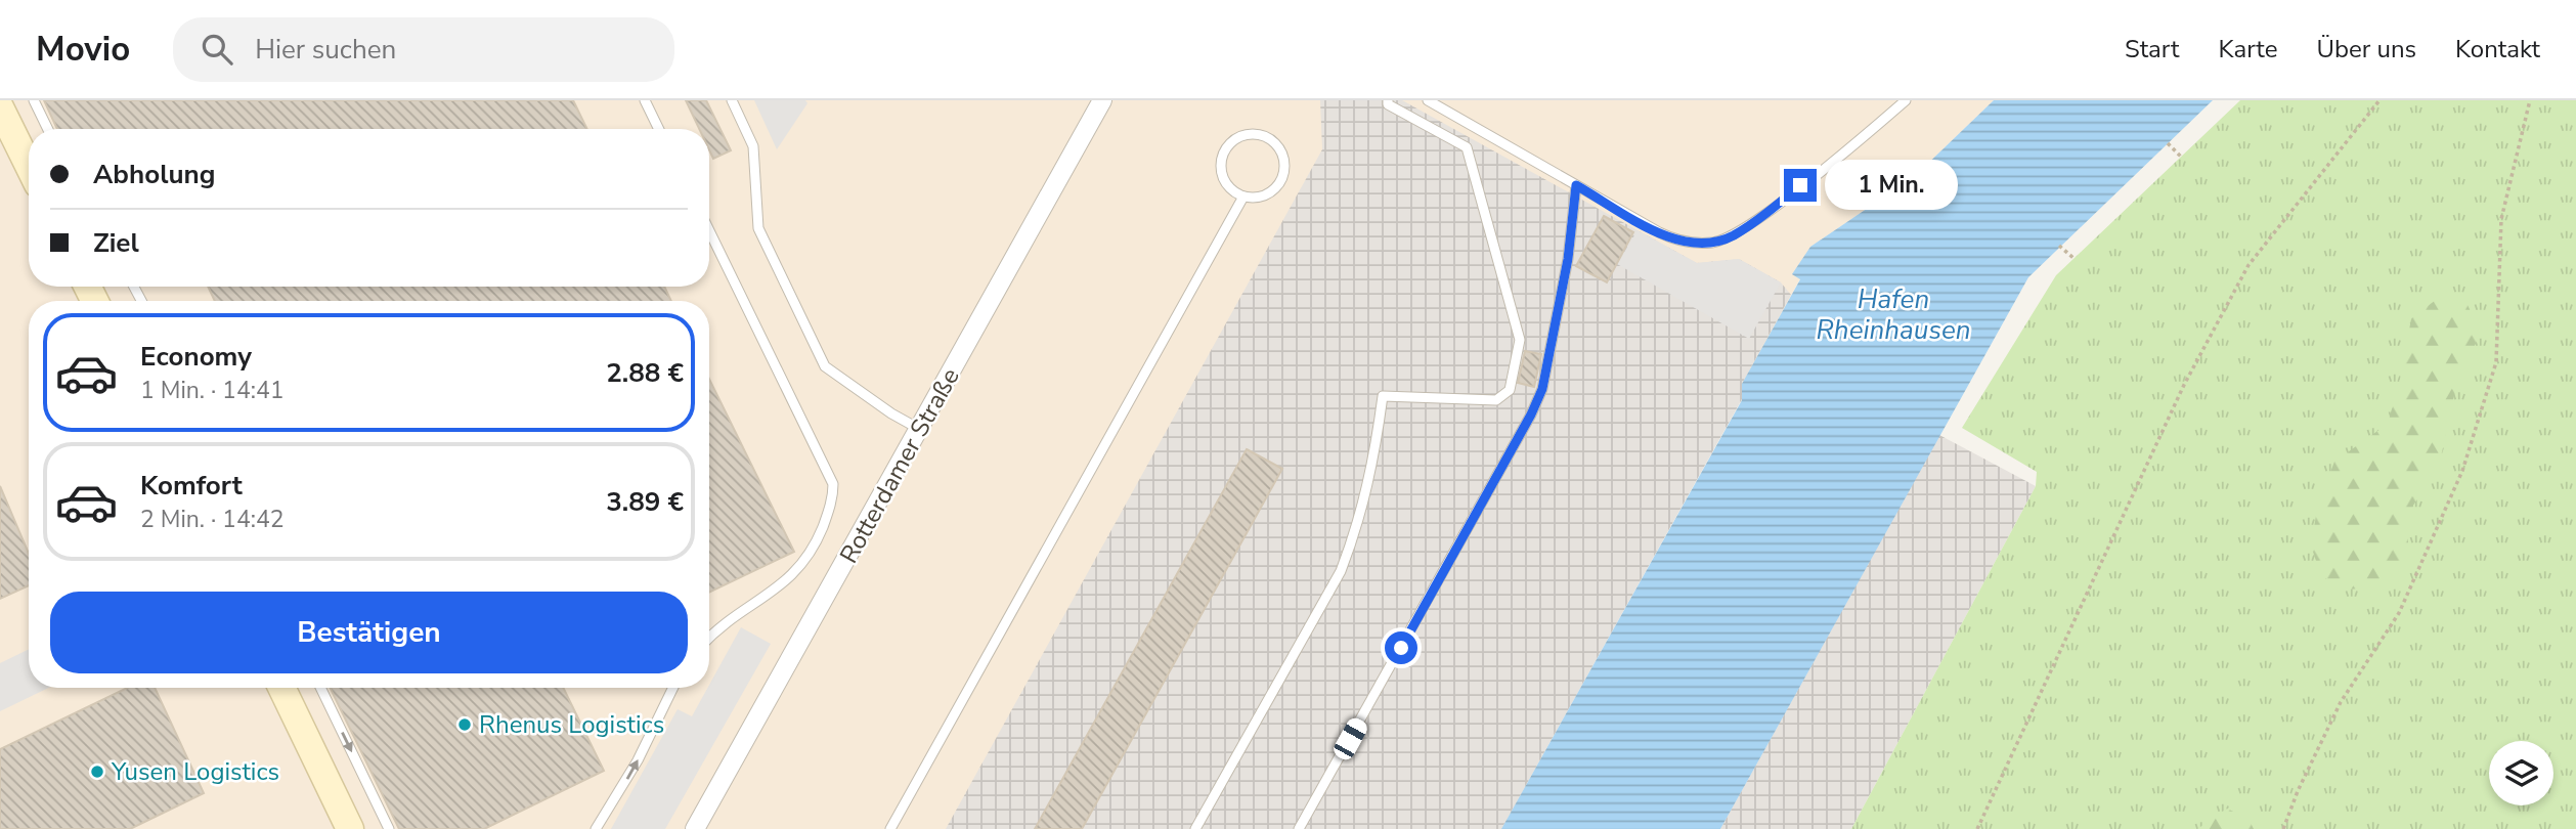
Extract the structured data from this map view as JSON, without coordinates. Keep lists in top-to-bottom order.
{
  "streets": {
    "street": ["Rotterdamer Straße"]
  },
  "water": ["Hafen Rheinhausen"],
  "places": ["Rhenus Logistics", "Yusen Logistics"],
  "page": {
    "header": "Movio",
    "search": "Hier suchen",
    "nav": [
      "Start",
      "Karte",
      "Über uns",
      "Kontakt"
    ],
    "banner": ["Abholung", "Ziel"],
    "bubble": "1 Min.",
    "list": [
      {
        "name": "Economy",
        "note": "1 Min. · 14:41",
        "value": "2.88 €"
      },
      {
        "name": "Komfort",
        "note": "2 Min. · 14:42",
        "value": "3.89 €"
      }
    ],
    "buttons": "Bestätigen"
  }
}
